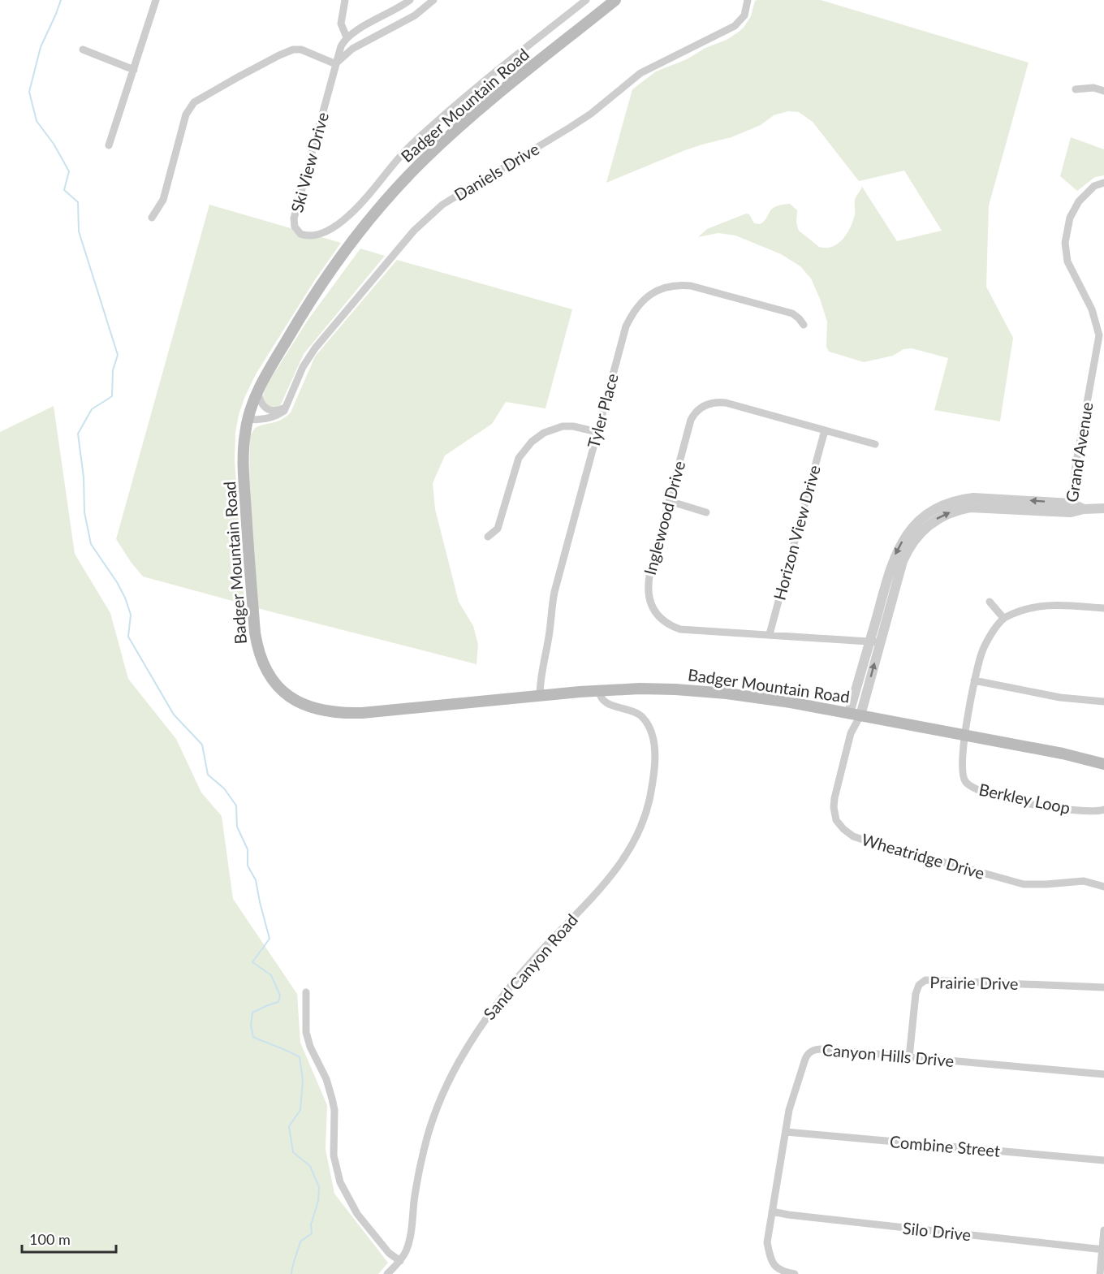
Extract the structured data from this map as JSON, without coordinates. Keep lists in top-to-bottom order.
{
  "streets": {
    "main road": ["Badger Mountain Road"],
    "street": [
      "Ski View Drive",
      "Daniels Drive",
      "Tyler Place",
      "Grand Avenue",
      "Inglewood Drive",
      "Horizon View Drive",
      "Berkley Loop",
      "Wheatridge Drive",
      "Sand Canyon Road",
      "Prairie Drive",
      "Canyon Hills Drive",
      "Combine Street",
      "Silo Drive"
    ]
  },
  "crossings": [
    ["Badger Mountain Road", "Daniels Drive"],
    ["Badger Mountain Road", "Tyler Place"],
    ["Badger Mountain Road", "Berkley Loop"],
    ["Badger Mountain Road", "Wheatridge Drive"],
    ["Badger Mountain Road", "Sand Canyon Road"],
    ["Inglewood Drive", "Horizon View Drive"],
    ["Prairie Drive", "Canyon Hills Drive"],
    ["Canyon Hills Drive", "Combine Street"],
    ["Canyon Hills Drive", "Silo Drive"]
  ],
  "scale_bar": "100 m"
}
